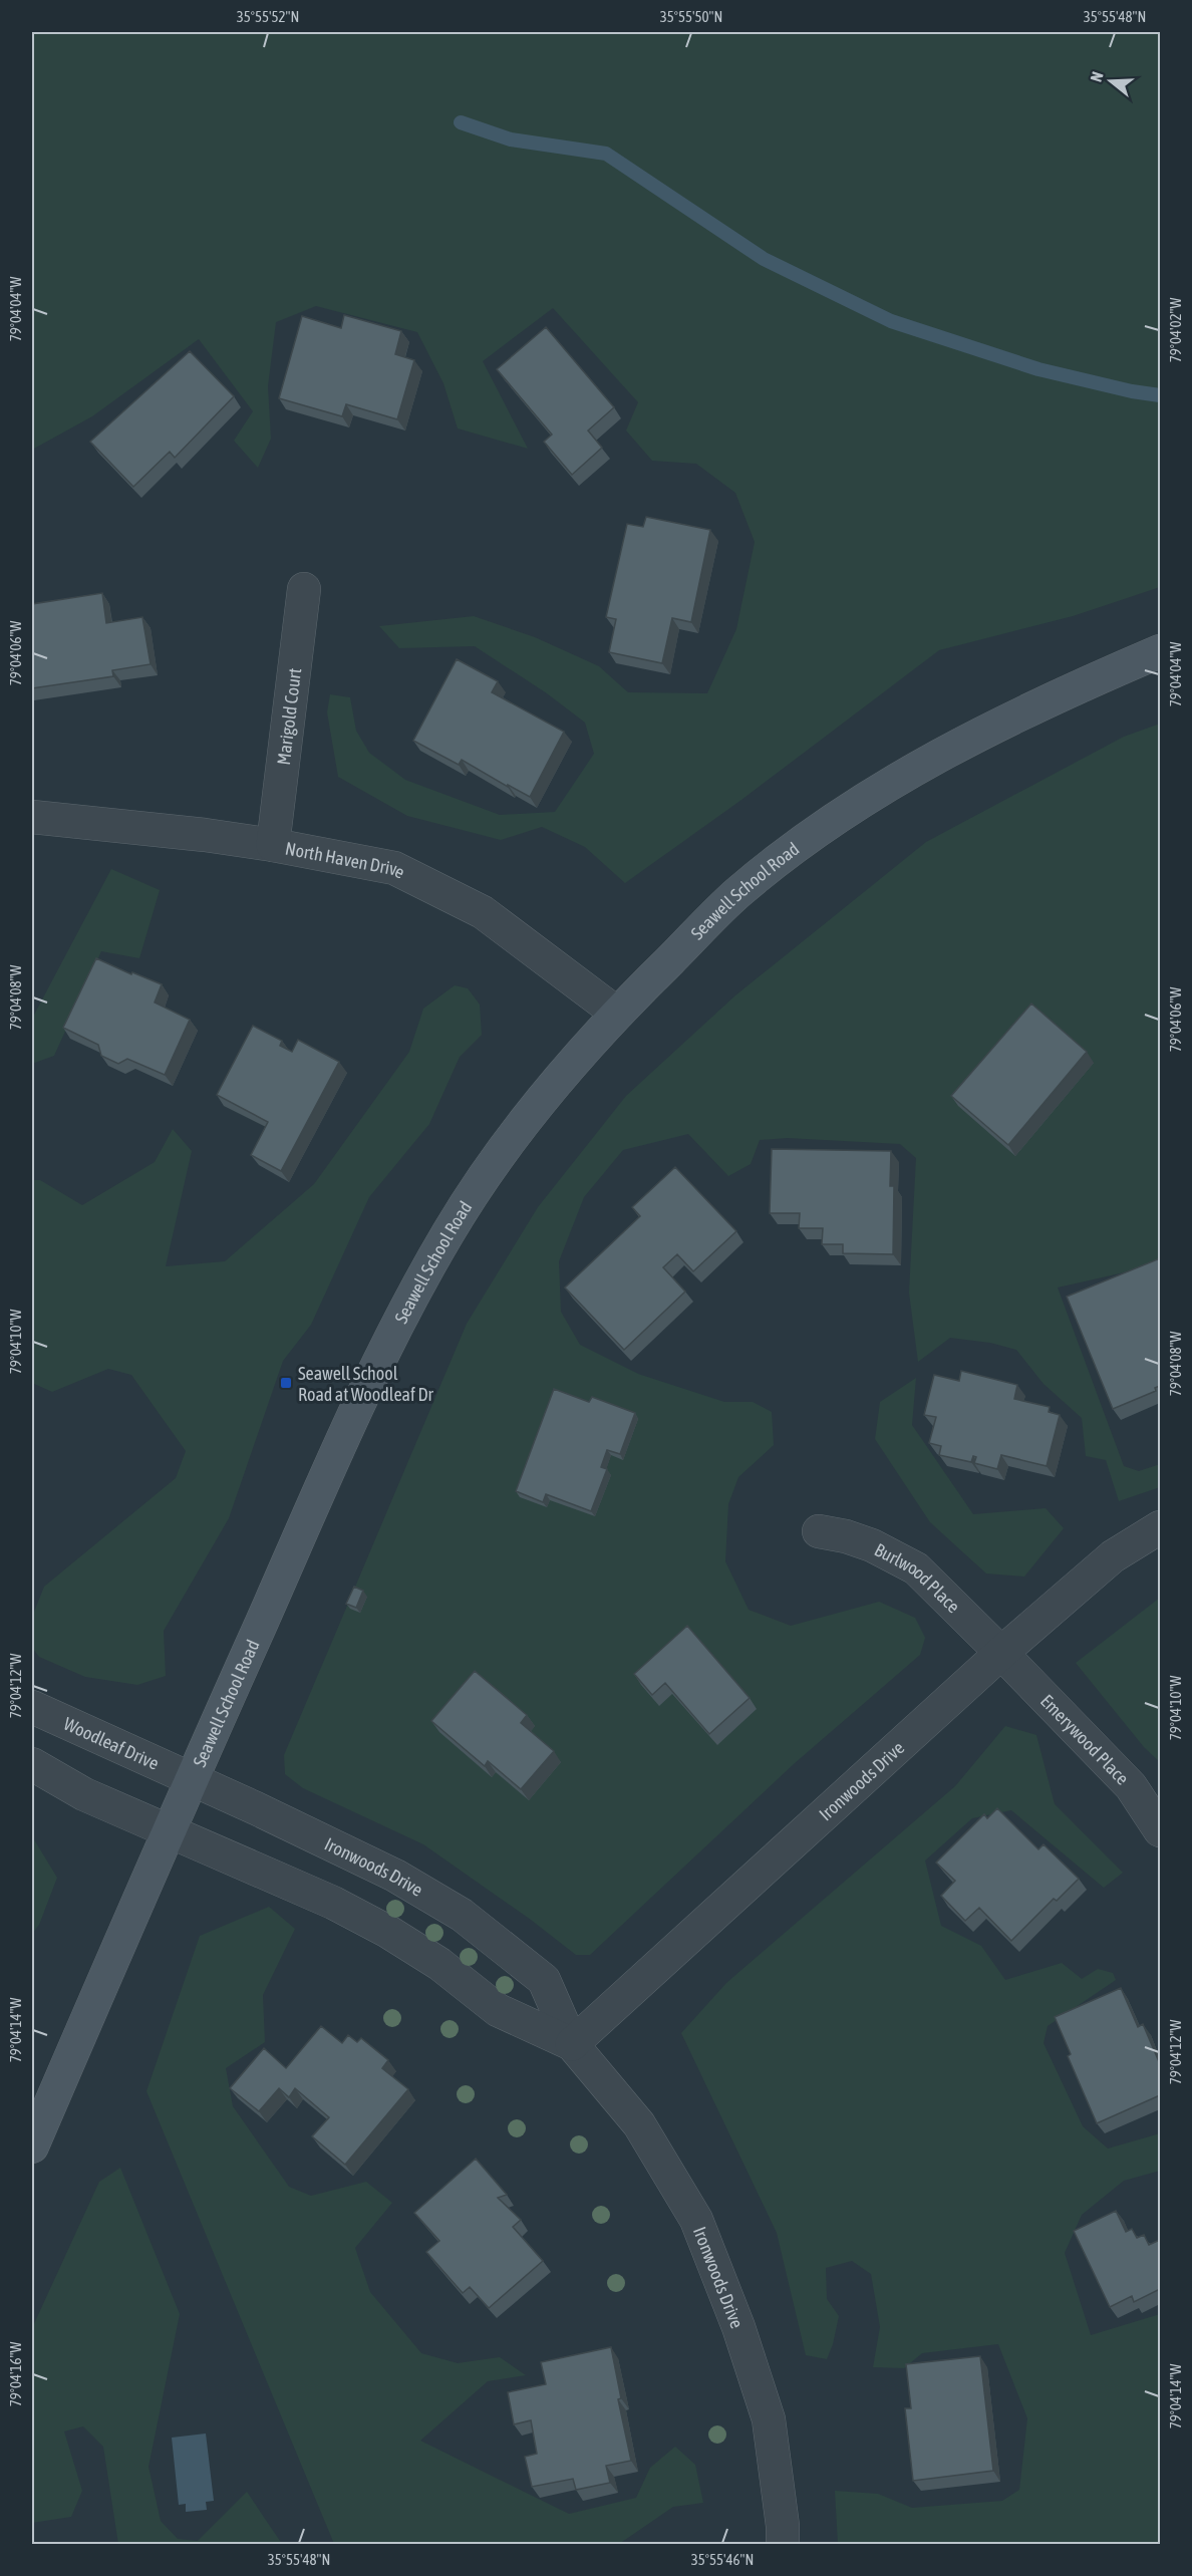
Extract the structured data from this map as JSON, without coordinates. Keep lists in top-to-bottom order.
{
  "streets": {
    "street": [
      "Marigold Court",
      "North Haven Drive",
      "Seawell School Road",
      "Burlwood Place",
      "Emerywood Place",
      "Woodleaf Drive",
      "Ironwoods Drive"
    ]
  },
  "crossings": [
    ["Marigold Court", "North Haven Drive"],
    ["North Haven Drive", "Seawell School Road"],
    ["Seawell School Road", "Woodleaf Drive"],
    ["Seawell School Road", "Ironwoods Drive"],
    ["Burlwood Place", "Emerywood Place"],
    ["Burlwood Place", "Ironwoods Drive"],
    ["Emerywood Place", "Ironwoods Drive"],
    ["Woodleaf Drive", "Ironwoods Drive"]
  ],
  "places": {
    "transit": ["Seawell School Road at Woodleaf Dr"]
  },
  "north": "left",
  "coordinates": [
    "35°55'52\"N",
    "35°55'50\"N",
    "35°55'48\"N",
    "79°04'04\"W",
    "79°04'02\"W",
    "79°04'06\"W",
    "79°04'08\"W",
    "79°04'10\"W",
    "79°04'12\"W",
    "79°04'14\"W",
    "79°04'16\"W",
    "35°55'46\"N"
  ]
}
